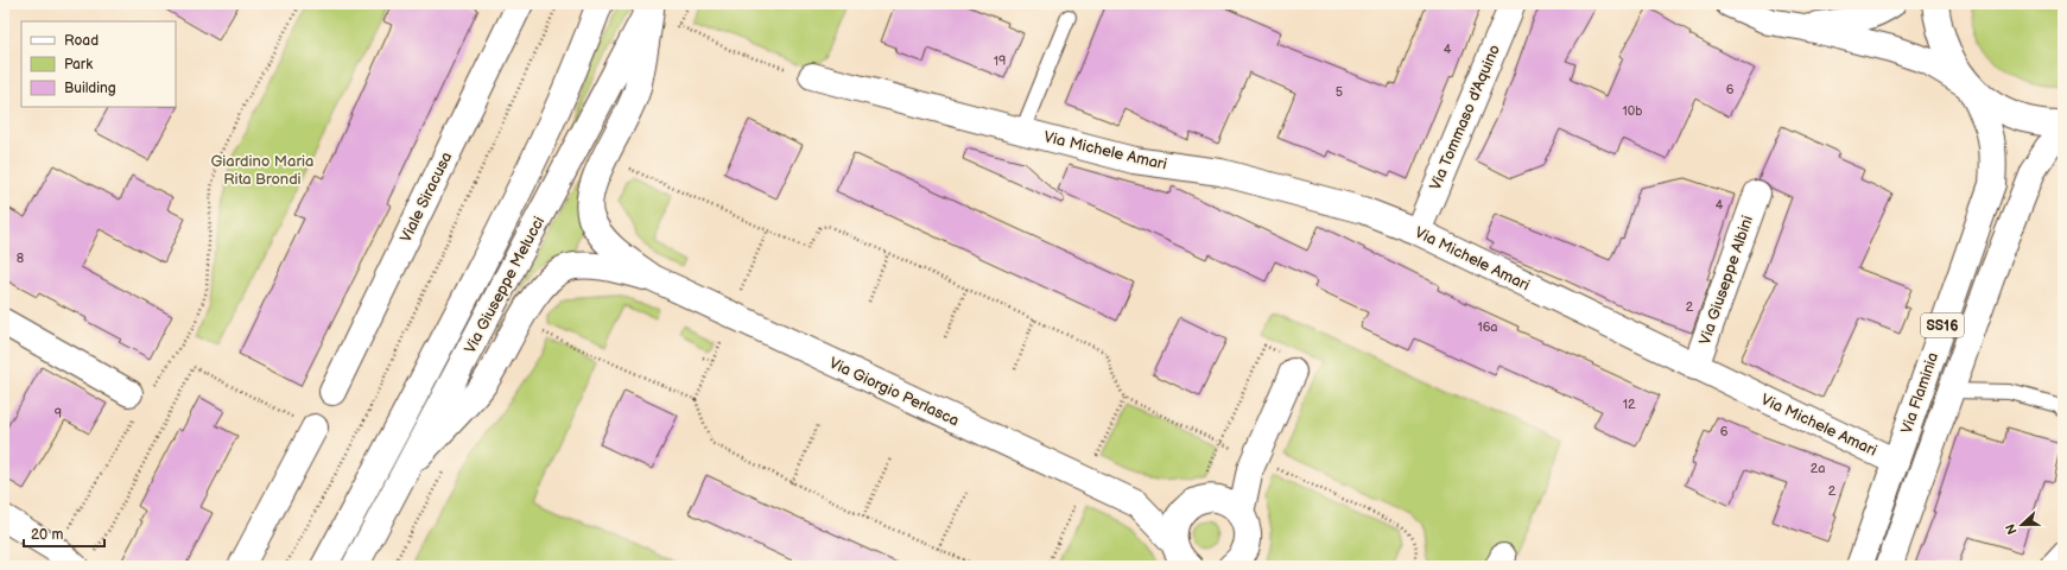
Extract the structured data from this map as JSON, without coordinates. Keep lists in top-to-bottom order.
{
  "streets": {
    "street": [
      "Via Tommaso d'Aquino",
      "Via Michele Amari",
      "Viale Siracusa",
      "Via Giuseppe Albini",
      "Via Giuseppe Melucci",
      "SS16",
      "Via Giorgio Perlasca",
      "Via Flaminia"
    ]
  },
  "crossings": [
    ["Via Tommaso d'Aquino", "Via Michele Amari"],
    ["Via Michele Amari", "Via Giuseppe Albini"],
    ["Via Michele Amari", "Via Flaminia"],
    ["Via Giuseppe Melucci", "Via Giorgio Perlasca"],
    ["SS16", "Via Flaminia"]
  ],
  "parks": ["Giardino Maria Rita Brondi"],
  "house_numbers": [
    "4",
    "19",
    "6",
    "5",
    "10b",
    "4",
    "8",
    "2",
    "16a",
    "12",
    "9",
    "6",
    "2a",
    "2"
  ],
  "legend": ["Road", "Park", "Building"],
  "scale_bar": "20 m",
  "north": "left"
}
